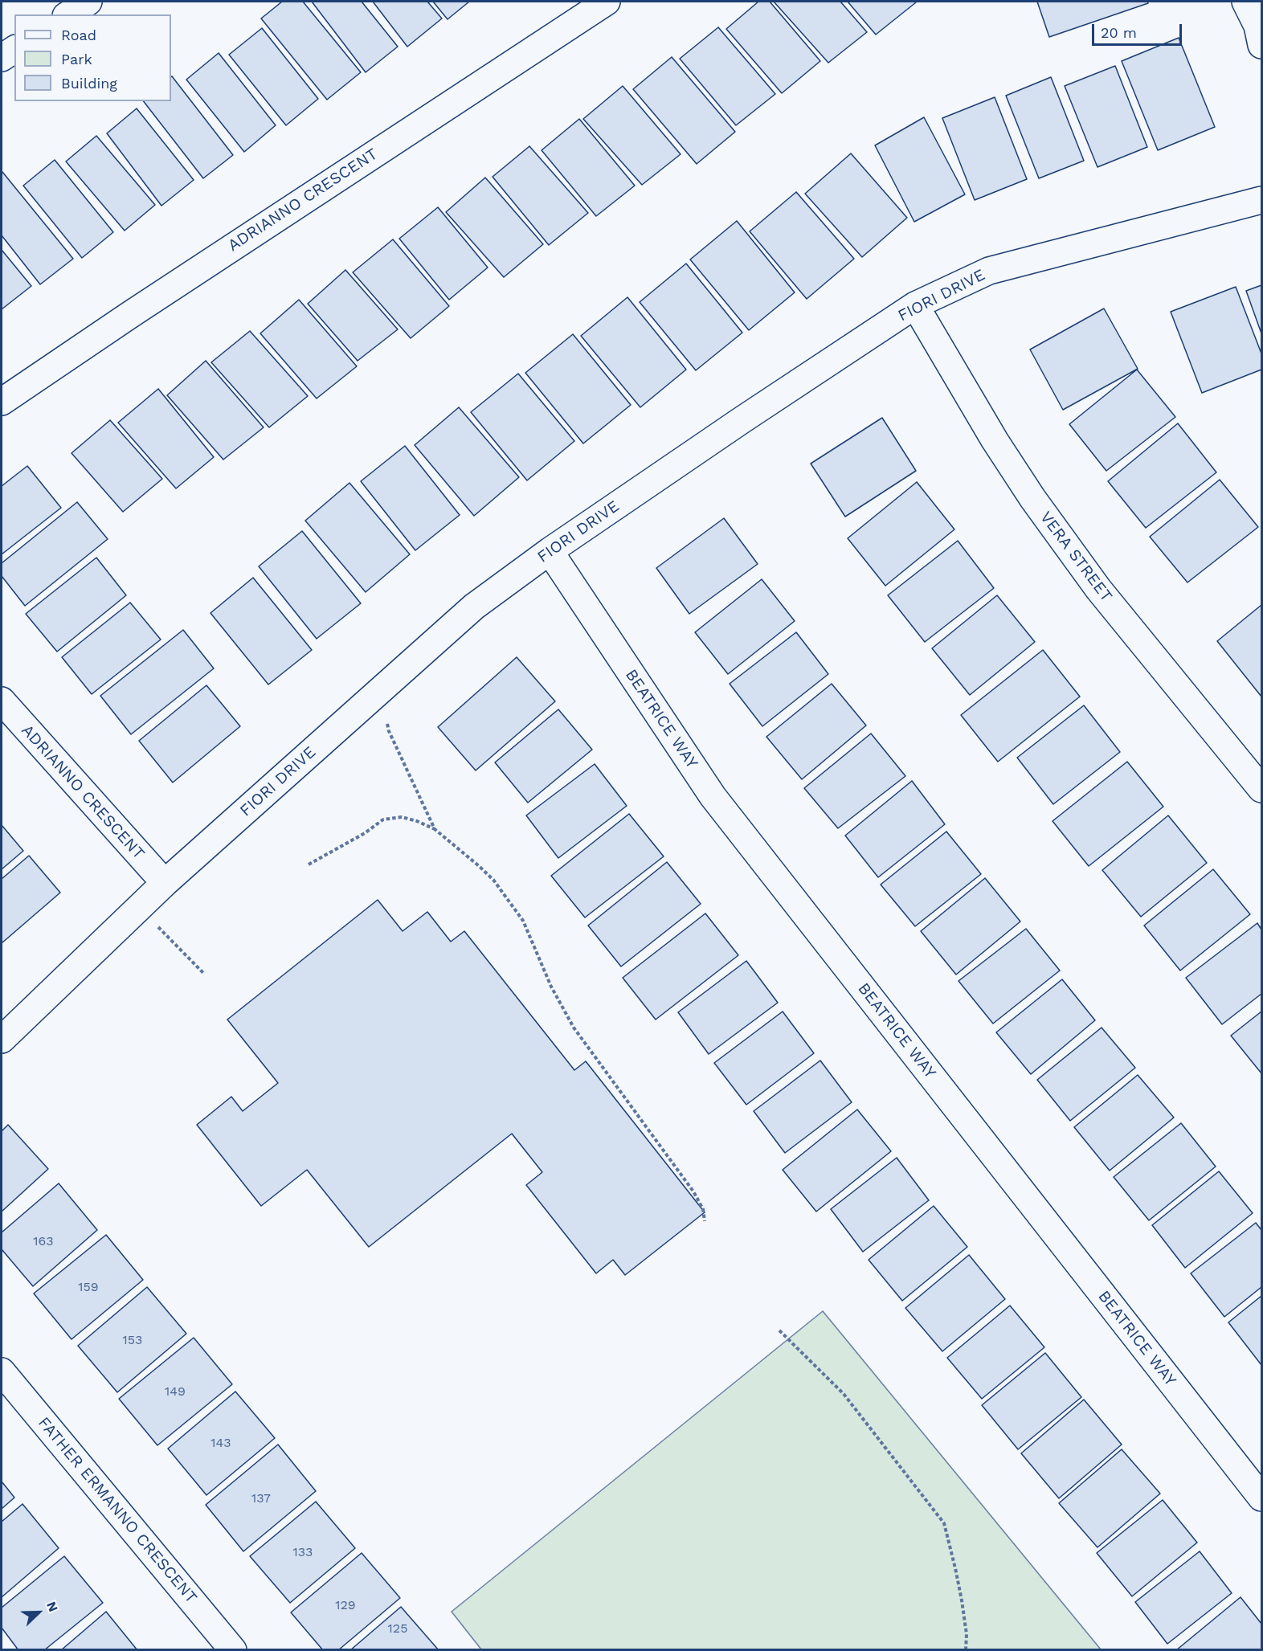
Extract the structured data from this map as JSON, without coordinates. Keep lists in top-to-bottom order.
{
  "streets": {
    "street": [
      "ADRIANNO CRESCENT",
      "FIORI DRIVE",
      "VERA STREET",
      "BEATRICE WAY",
      "FATHER ERMANNO CRESCENT"
    ]
  },
  "crossings": [
    ["ADRIANNO CRESCENT", "FIORI DRIVE"],
    ["FIORI DRIVE", "VERA STREET"],
    ["FIORI DRIVE", "BEATRICE WAY"]
  ],
  "house_numbers": [
    "163",
    "159",
    "153",
    "149",
    "143",
    "137",
    "133",
    "129",
    "125"
  ],
  "legend": ["Road", "Park", "Building"],
  "scale_bar": "20 m",
  "north": "top right"
}
